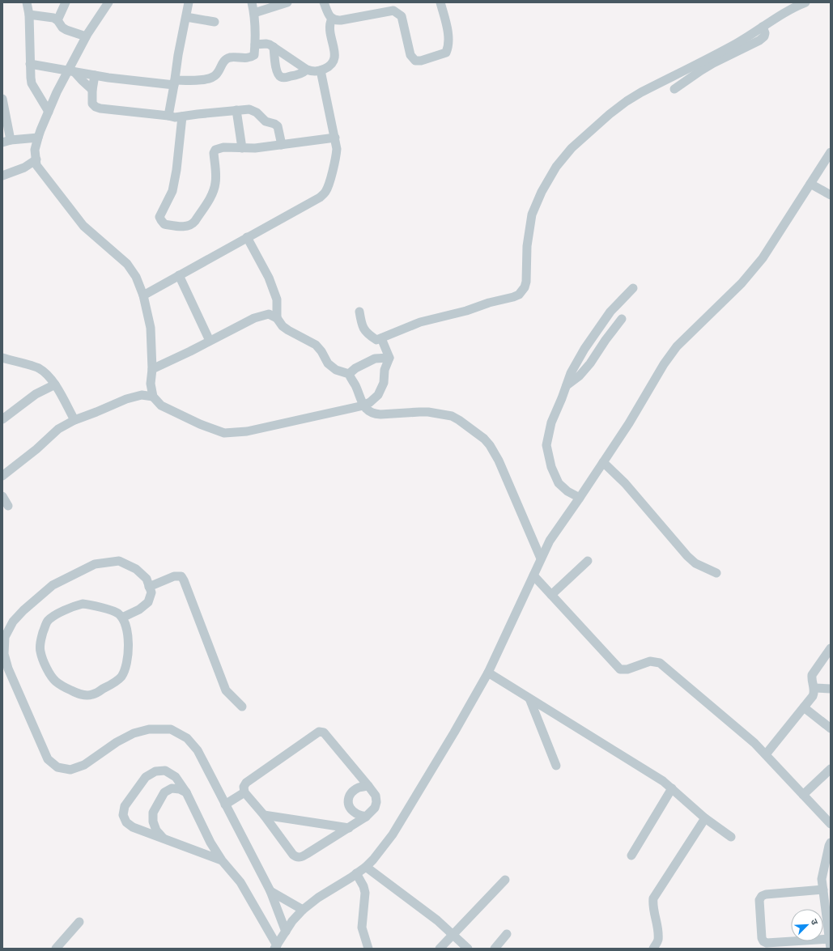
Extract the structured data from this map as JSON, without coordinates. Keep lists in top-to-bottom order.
{
  "north": "top right"
}
